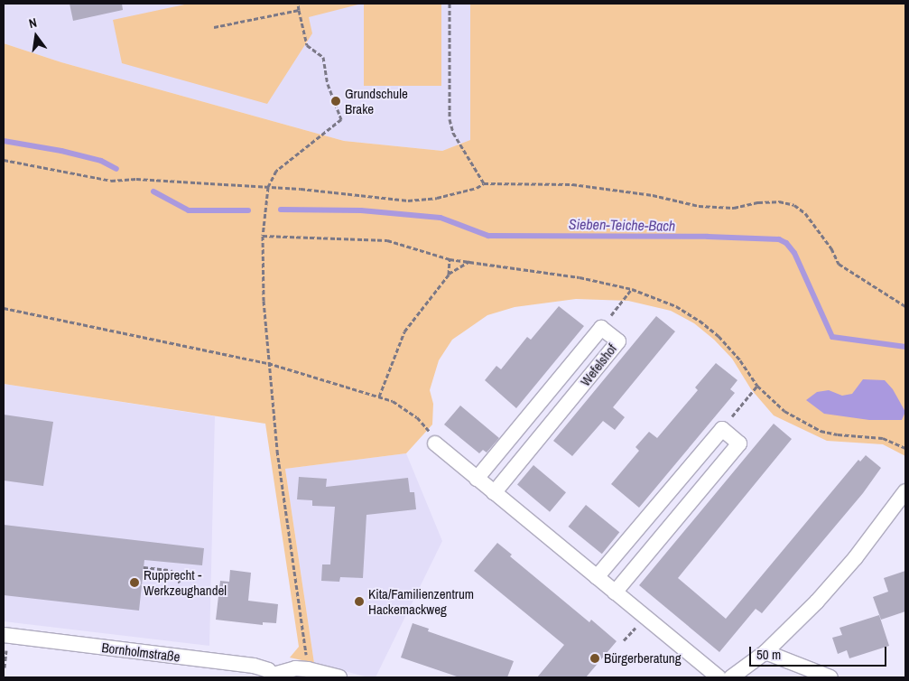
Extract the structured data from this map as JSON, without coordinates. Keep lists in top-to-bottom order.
{
  "streets": {
    "street": ["Wefelshof", "Bornholmstraße"]
  },
  "water": ["Sieben-Teiche-Bach"],
  "places": [
    "Grundschule Brake",
    "Rupprecht - Werkzeughandel",
    "Kita/Familienzentrum Hackemackweg",
    "Bürgerberatung"
  ],
  "scale_bar": "50 m",
  "north": "top"
}
